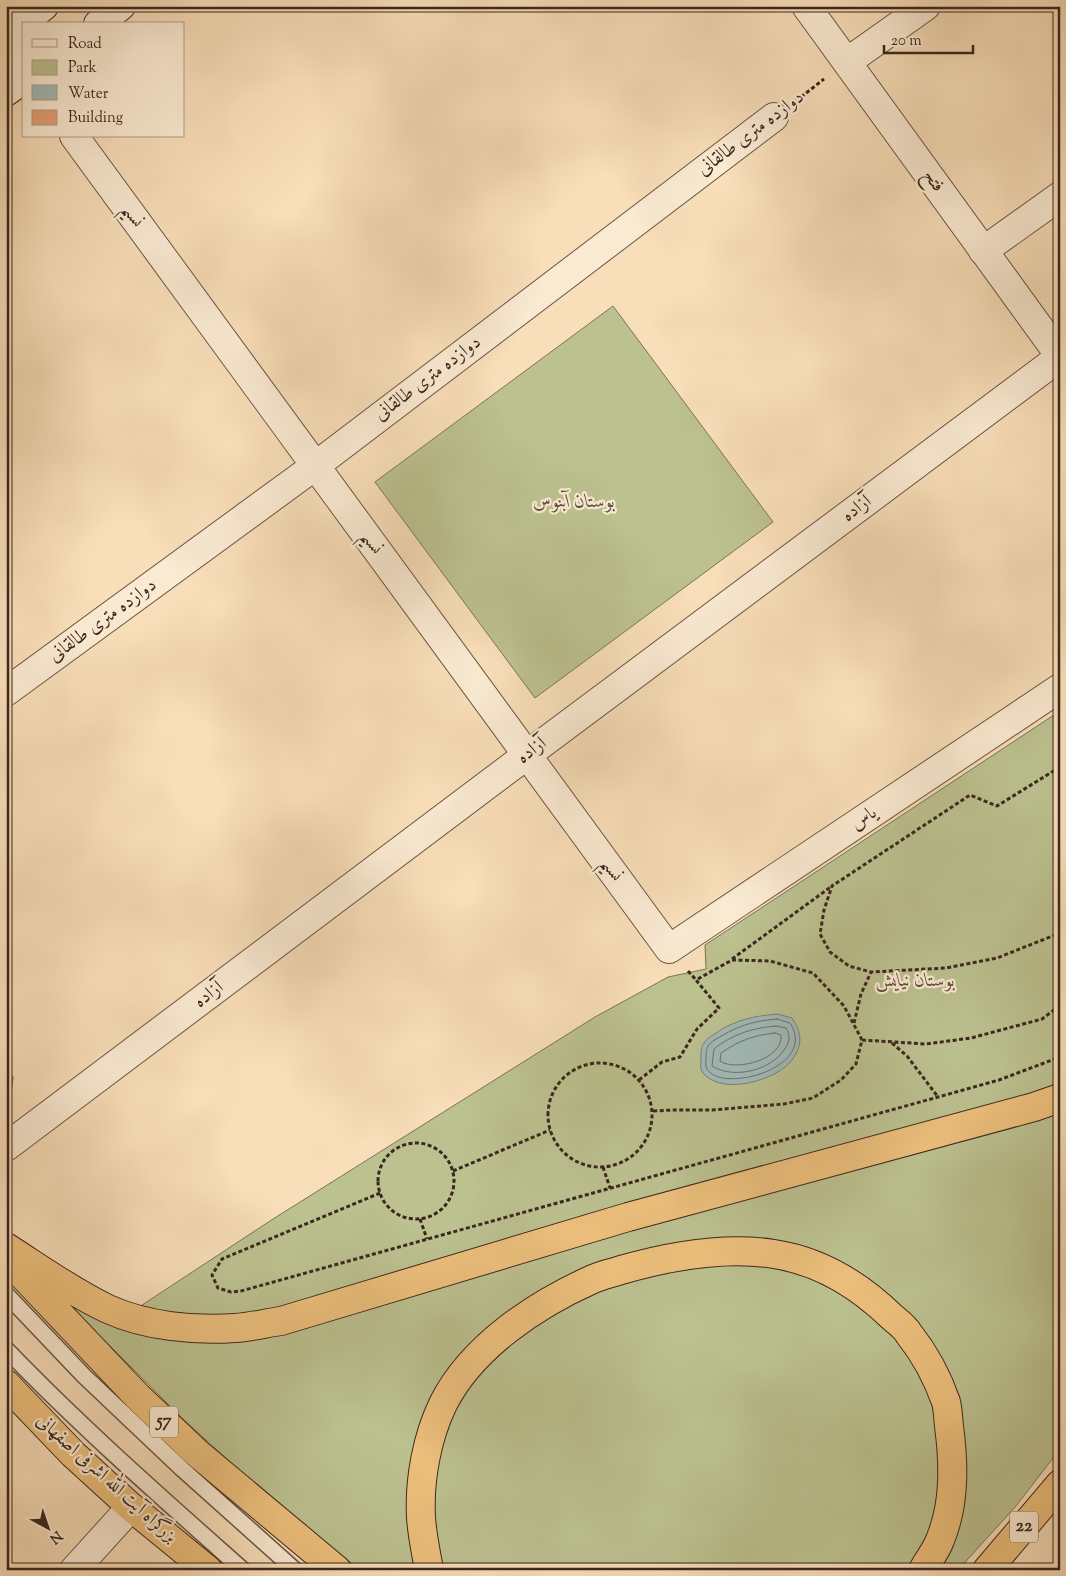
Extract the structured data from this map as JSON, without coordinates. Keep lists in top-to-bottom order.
{
  "streets": {
    "highway": ["57", "بزرگراه آیت الله اشرفی اصفهانی", "22"],
    "street": [
      "دوازده متری طالقانی",
      "فتح",
      "نسیم",
      "آزاده",
      "یاس"
    ]
  },
  "crossings": [
    ["دوازده متری طالقانی", "فتح"],
    ["دوازده متری طالقانی", "نسیم"],
    ["فتح", "آزاده"],
    ["نسیم", "آزاده"],
    ["نسیم", "یاس"]
  ],
  "parks": ["بوستان آبنوس", "بوستان نیایش"],
  "legend": [
    "Road",
    "Park",
    "Water",
    "Building"
  ],
  "scale_bar": "20 m",
  "north": "bottom right"
}
